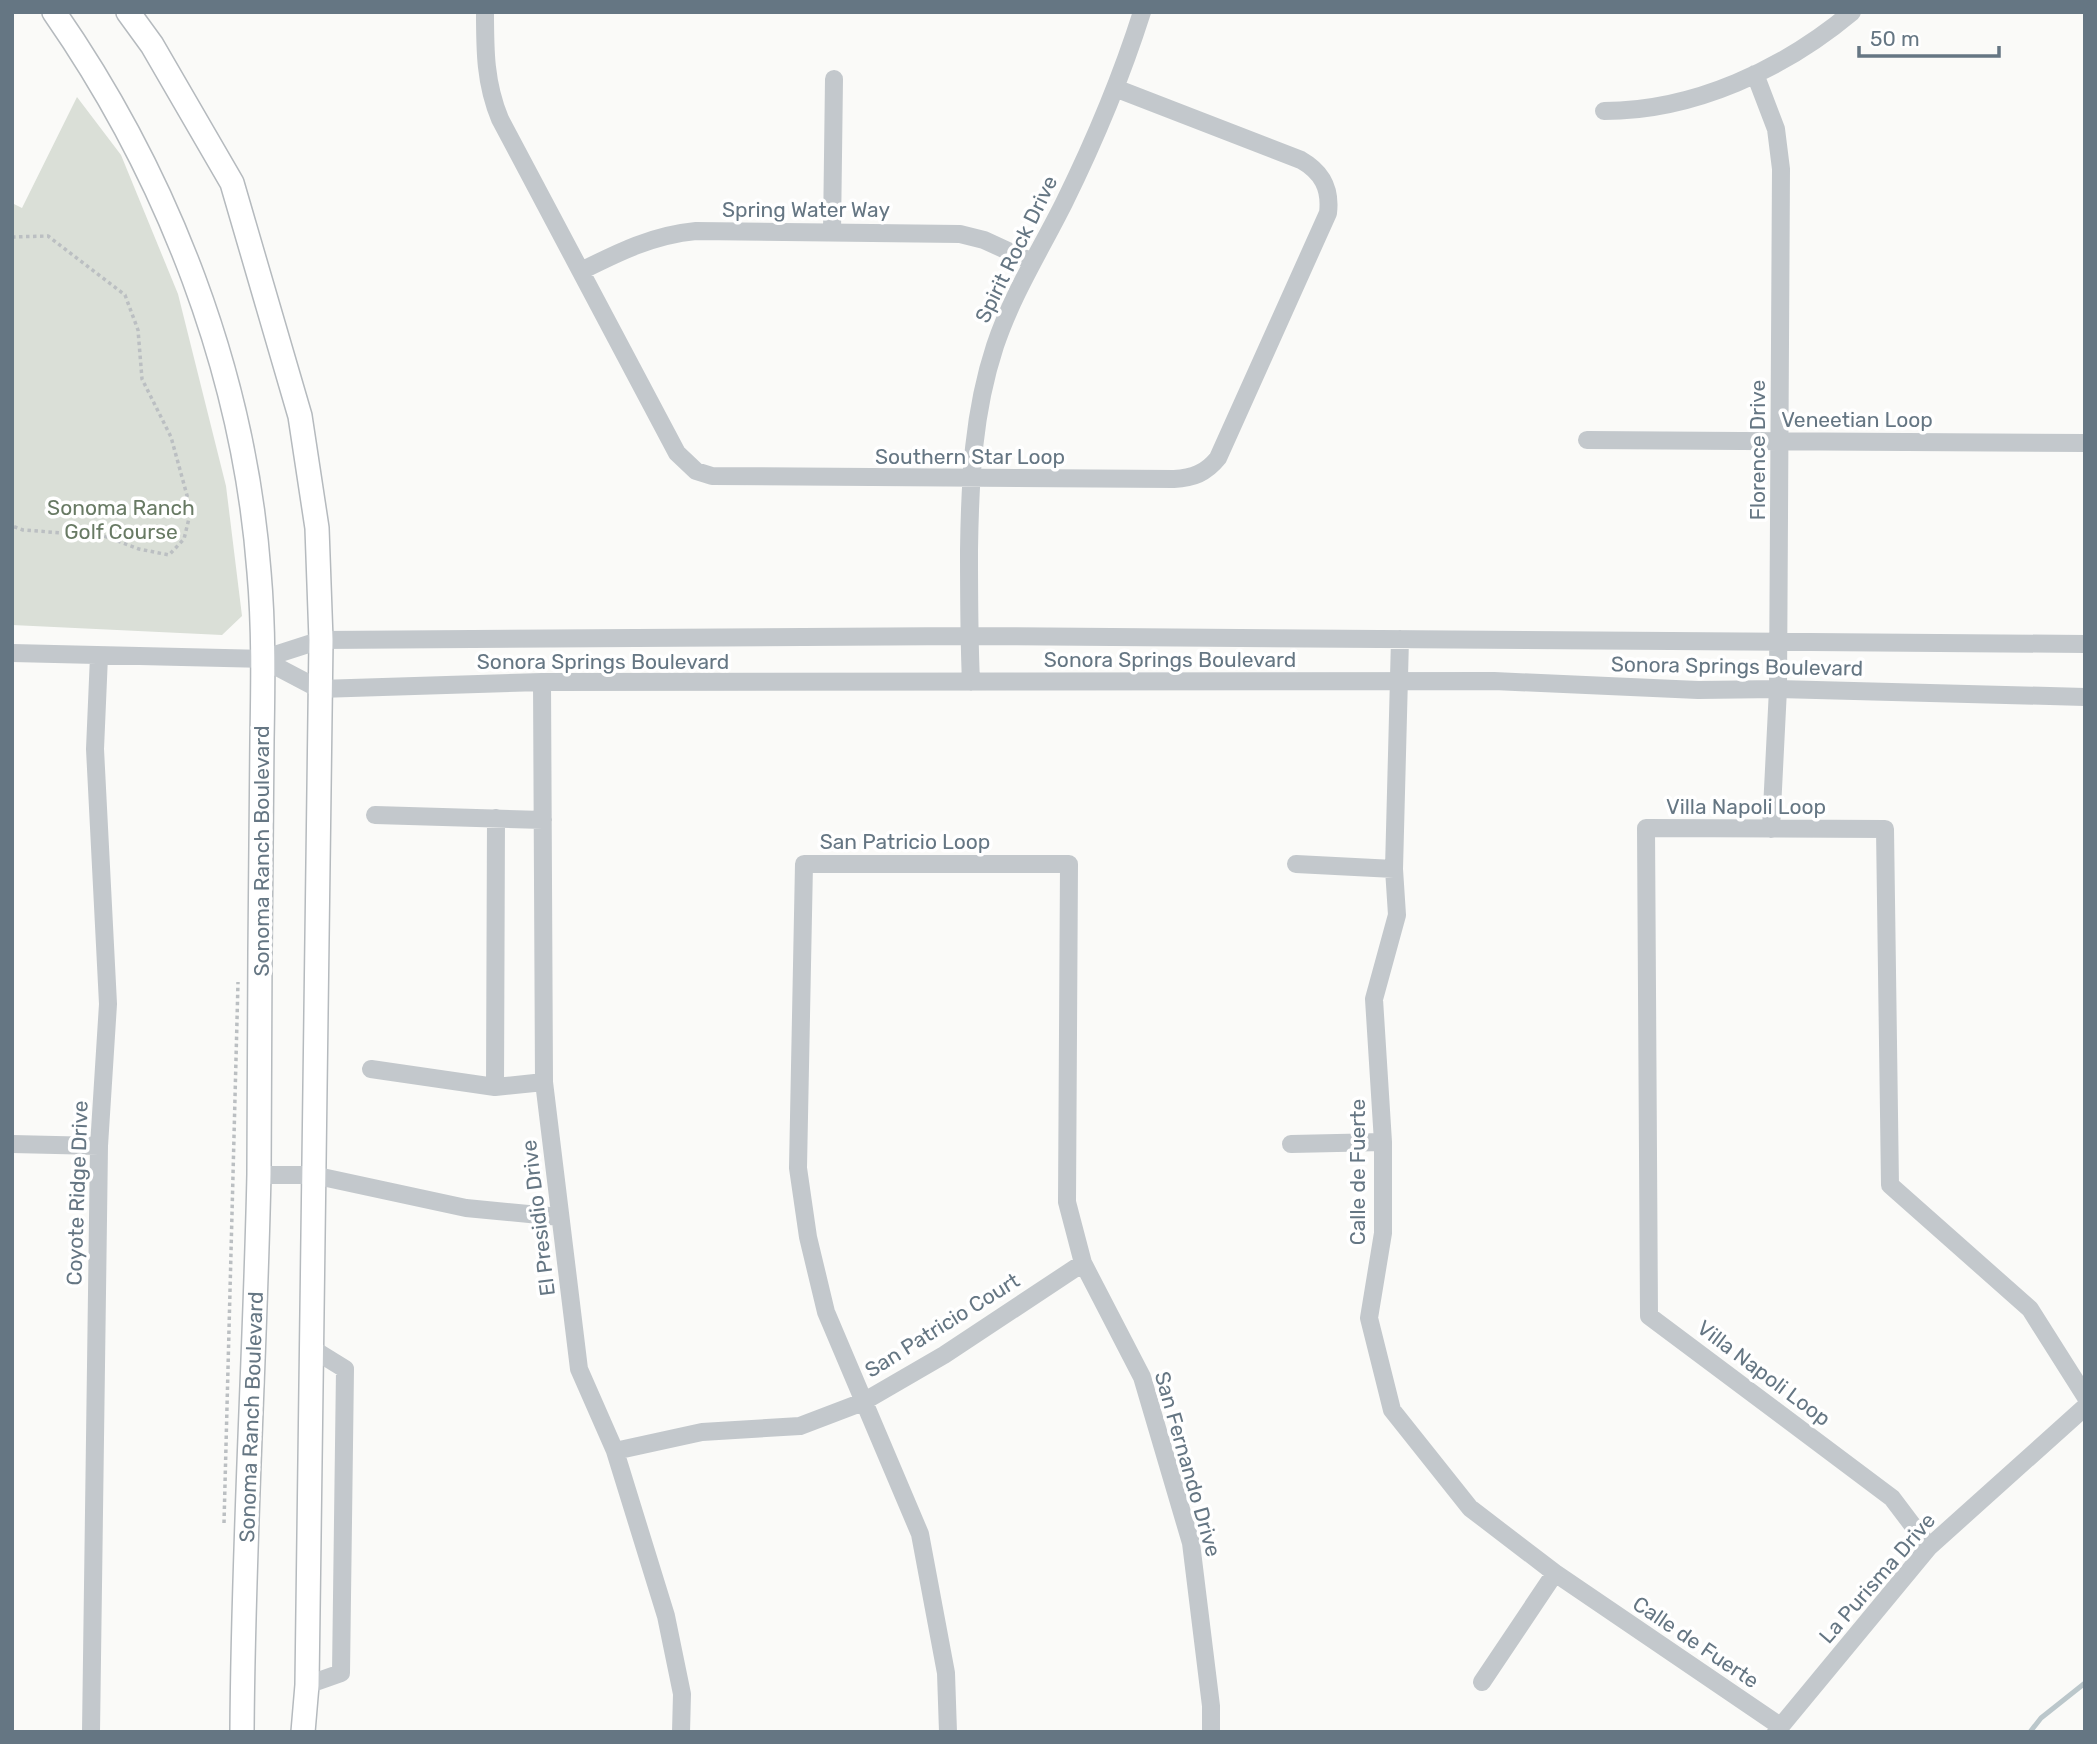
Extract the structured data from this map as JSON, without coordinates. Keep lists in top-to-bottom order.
{
  "streets": {
    "main road": ["Sonoma Ranch Boulevard"],
    "street": [
      "Spring Water Way",
      "Spirit Rock Drive",
      "Veneetian Loop",
      "Florence Drive",
      "Southern Star Loop",
      "Sonora Springs Boulevard",
      "Villa Napoli Loop",
      "San Patricio Loop",
      "Calle de Fuerte",
      "Coyote Ridge Drive",
      "El Presidio Drive",
      "San Patricio Court",
      "San Fernando Drive",
      "La Purisma Drive"
    ]
  },
  "crossings": [
    ["Spring Water Way", "Spirit Rock Drive"],
    ["Spring Water Way", "Southern Star Loop"],
    ["Spirit Rock Drive", "Southern Star Loop"],
    ["Spirit Rock Drive", "Sonora Springs Boulevard"],
    ["Veneetian Loop", "Florence Drive"],
    ["Florence Drive", "Sonora Springs Boulevard"],
    ["Florence Drive", "Villa Napoli Loop"],
    ["Sonora Springs Boulevard", "Sonoma Ranch Boulevard"],
    ["Sonora Springs Boulevard", "Calle de Fuerte"],
    ["Sonora Springs Boulevard", "Coyote Ridge Drive"],
    ["Sonora Springs Boulevard", "El Presidio Drive"],
    ["Villa Napoli Loop", "La Purisma Drive"],
    ["San Patricio Loop", "San Patricio Court"],
    ["San Patricio Loop", "San Fernando Drive"],
    ["Calle de Fuerte", "La Purisma Drive"],
    ["El Presidio Drive", "San Patricio Court"],
    ["San Patricio Court", "San Fernando Drive"]
  ],
  "parks": ["Sonoma Ranch Golf Course"],
  "scale_bar": "50 m"
}
